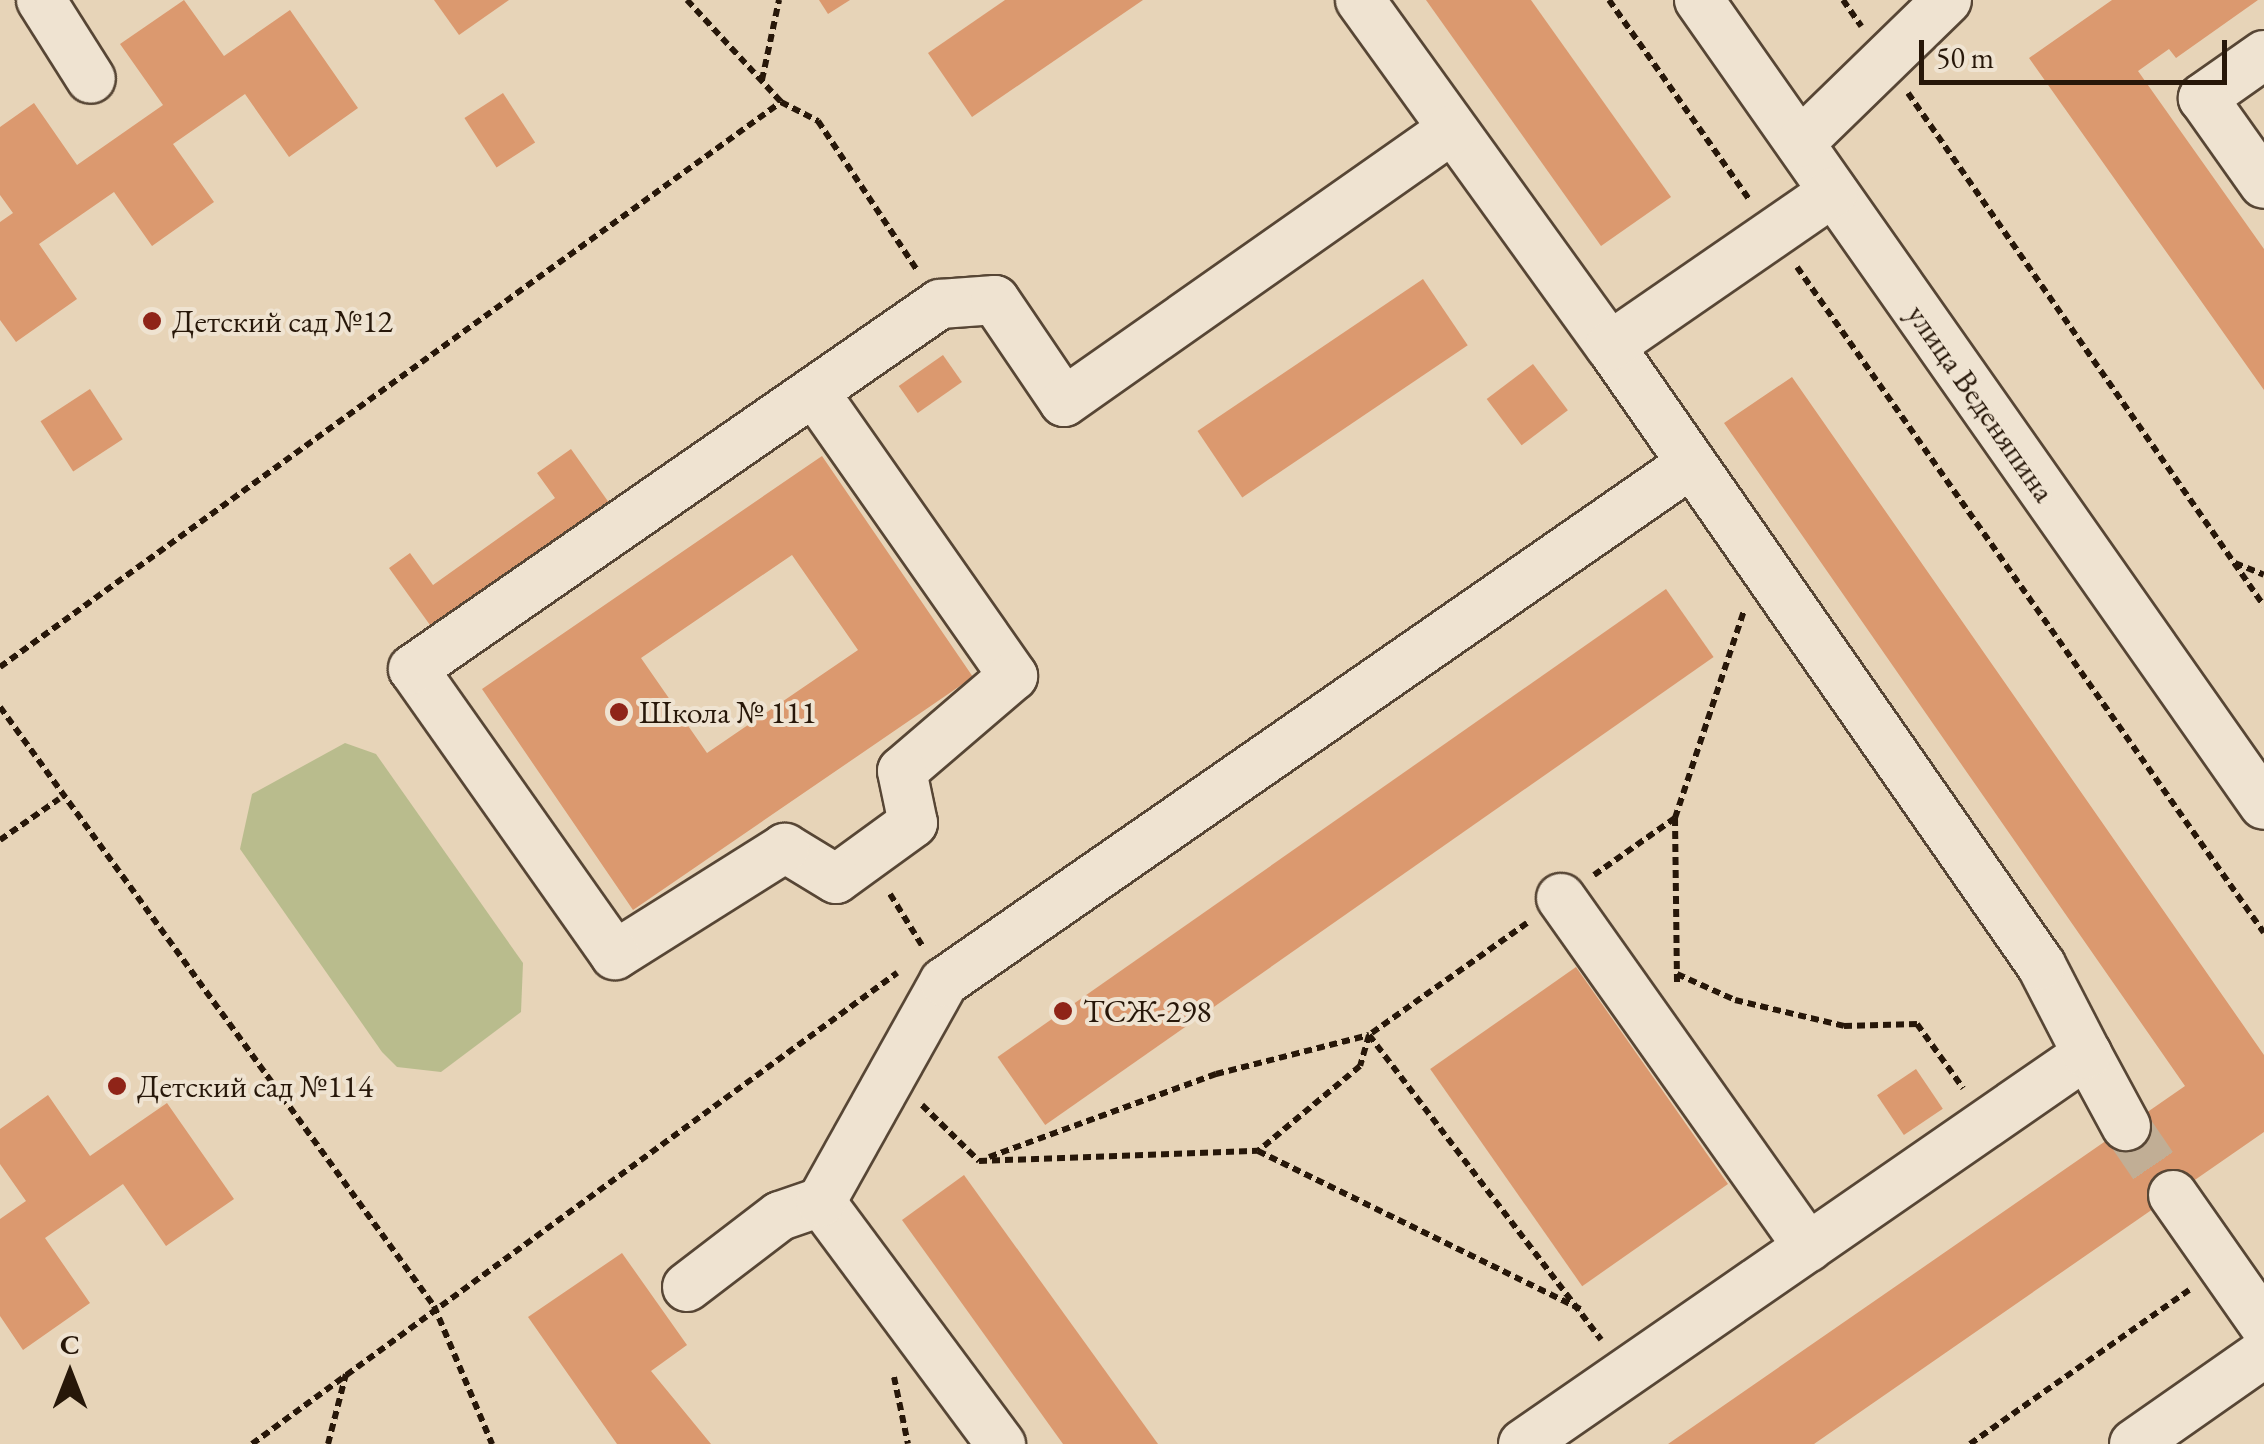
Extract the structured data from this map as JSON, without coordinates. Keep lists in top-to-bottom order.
{
  "streets": {
    "street": ["улица Веденяпина"]
  },
  "places": [
    "Детский сад №12",
    "Школа № 111",
    "ТСЖ-298",
    "Детский сад №114"
  ],
  "scale_bar": "50 m",
  "north": "top"
}
